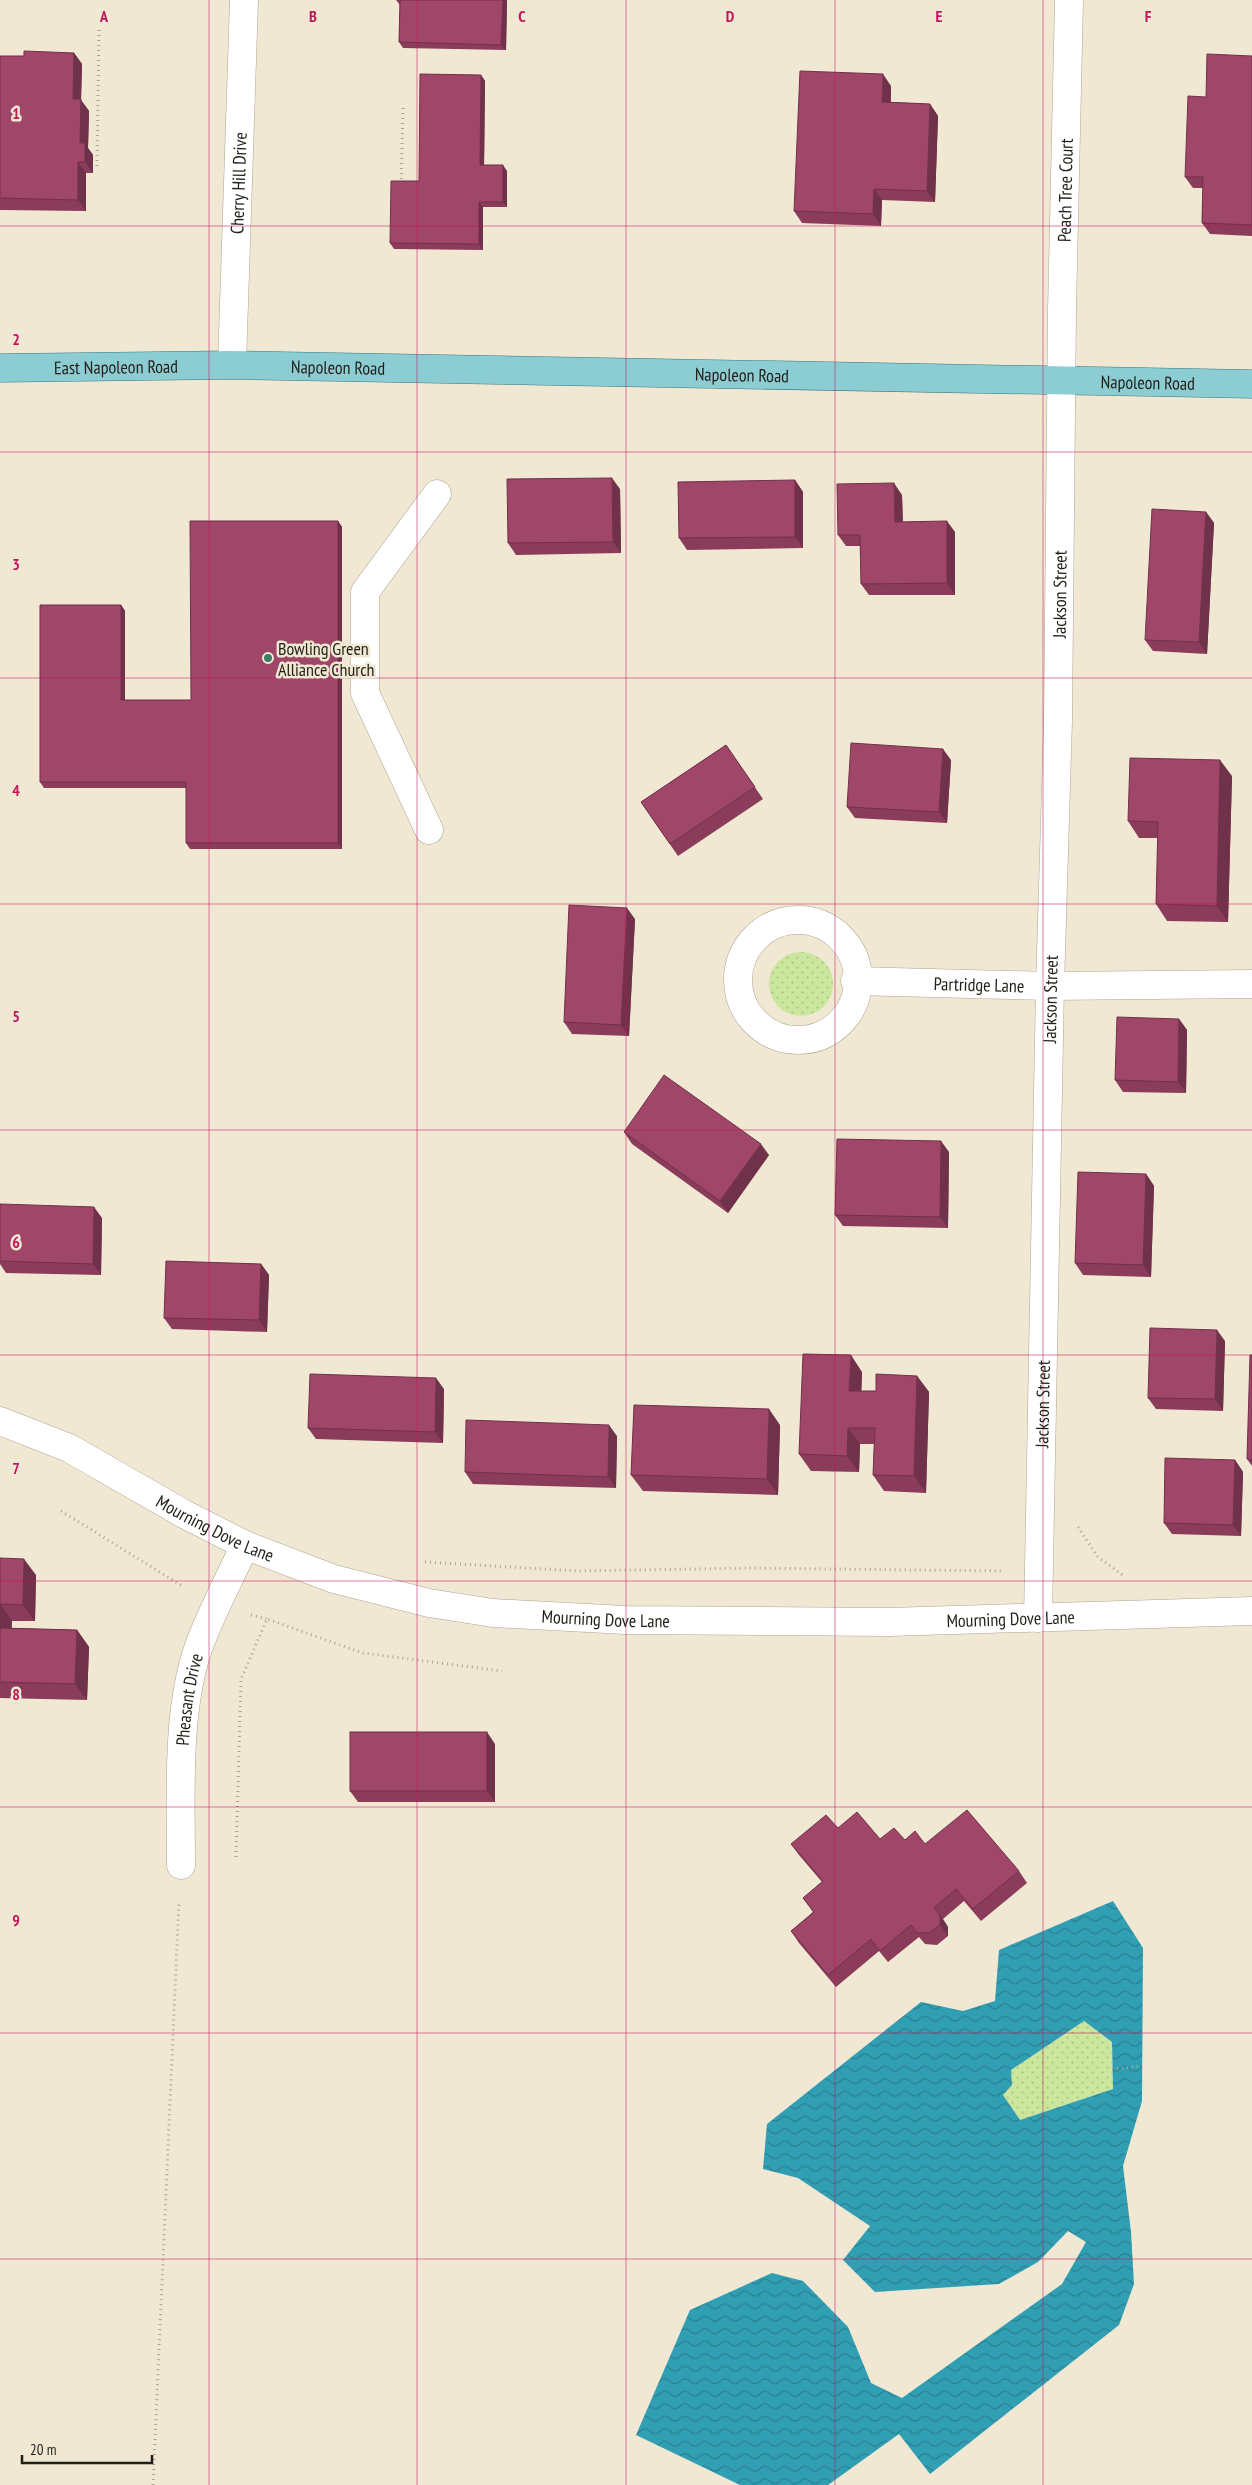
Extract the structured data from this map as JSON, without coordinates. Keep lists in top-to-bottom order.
{
  "streets": {
    "main road": ["East Napoleon Road", "Napoleon Road"],
    "street": [
      "Cherry Hill Drive",
      "Peach Tree Court",
      "Jackson Street",
      "Partridge Lane",
      "Mourning Dove Lane",
      "Pheasant Drive"
    ]
  },
  "crossings": [
    ["Cherry Hill Drive", "East Napoleon Road"],
    ["Cherry Hill Drive", "Napoleon Road"],
    ["Peach Tree Court", "Napoleon Road"],
    ["Peach Tree Court", "Jackson Street"],
    ["East Napoleon Road", "Napoleon Road"],
    ["Napoleon Road", "Jackson Street"],
    ["Jackson Street", "Partridge Lane"],
    ["Jackson Street", "Mourning Dove Lane"],
    ["Mourning Dove Lane", "Pheasant Drive"]
  ],
  "places": ["Bowling Green Alliance Church"],
  "scale_bar": "20 m",
  "grid": {
    "columns": [
      "A",
      "B",
      "C",
      "D",
      "E",
      "F"
    ],
    "rows": [
      "1",
      "2",
      "3",
      "4",
      "5",
      "6",
      "7",
      "8",
      "9"
    ]
  }
}
